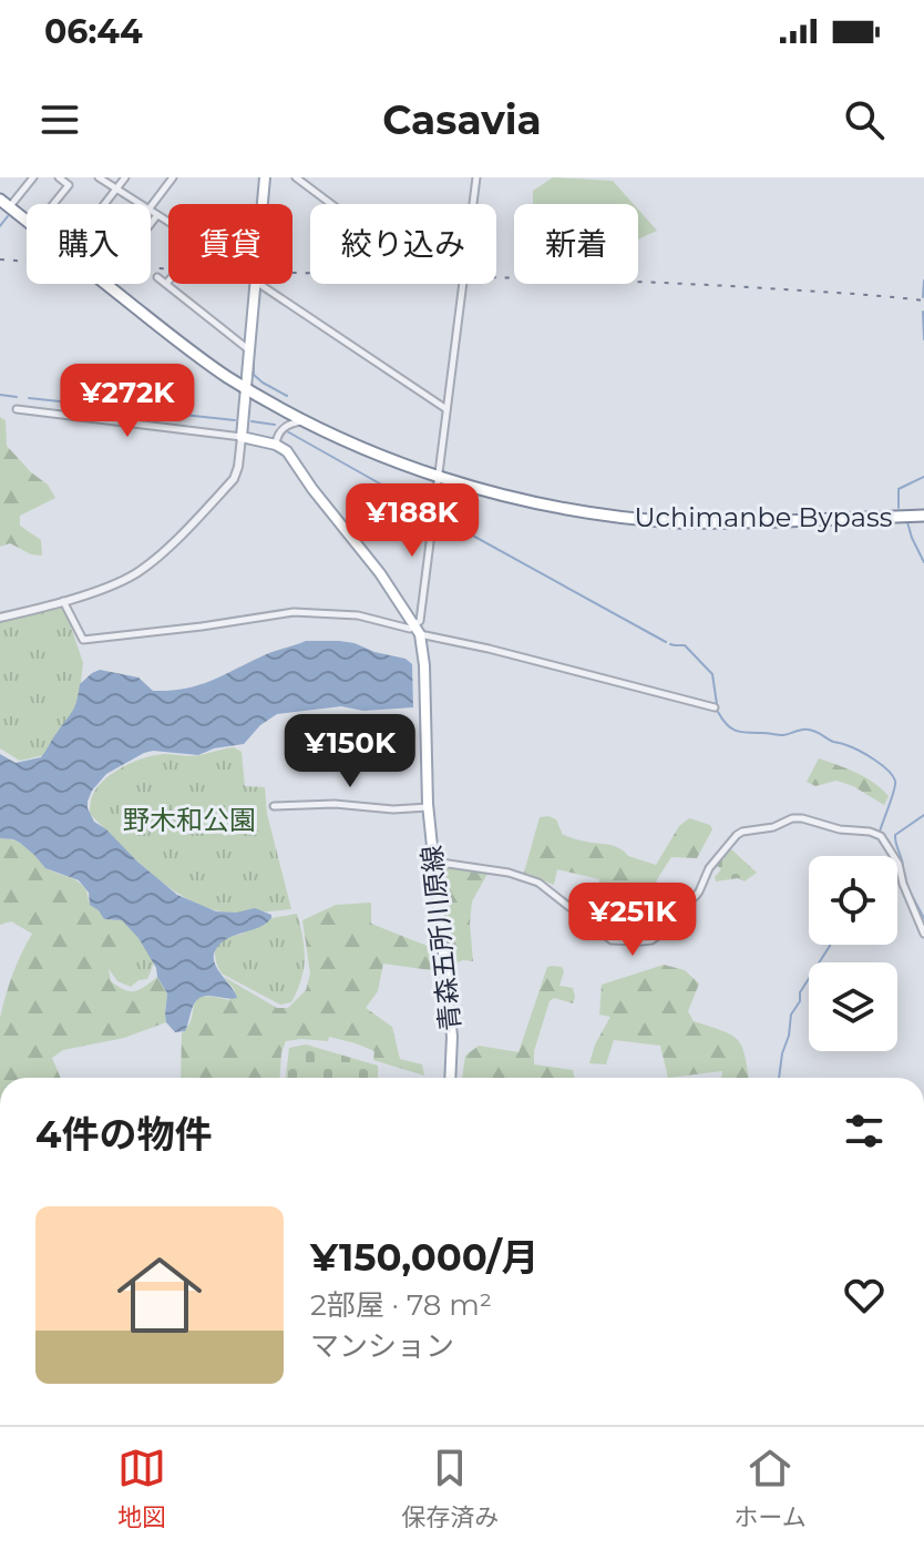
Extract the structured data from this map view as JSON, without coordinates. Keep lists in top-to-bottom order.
{
  "streets": {
    "highway": ["Uchimanbe Bypass"],
    "main road": ["青森五所川原線"]
  },
  "parks": ["野木和公園"],
  "page": {
    "status": "06:44",
    "header": "Casavia",
    "chip": [
      "購入",
      "賃貸",
      "絞り込み",
      "新着"
    ],
    "price": [
      "¥272K",
      "¥188K",
      "¥150K",
      "¥251K"
    ],
    "heading": "4件の物件",
    "list": [
      {
        "name": "¥150,000/月",
        "note": "2部屋 · 78 m² · マンション"
      }
    ],
    "tabs": ["地図", "保存済み", "ホーム"]
  }
}
